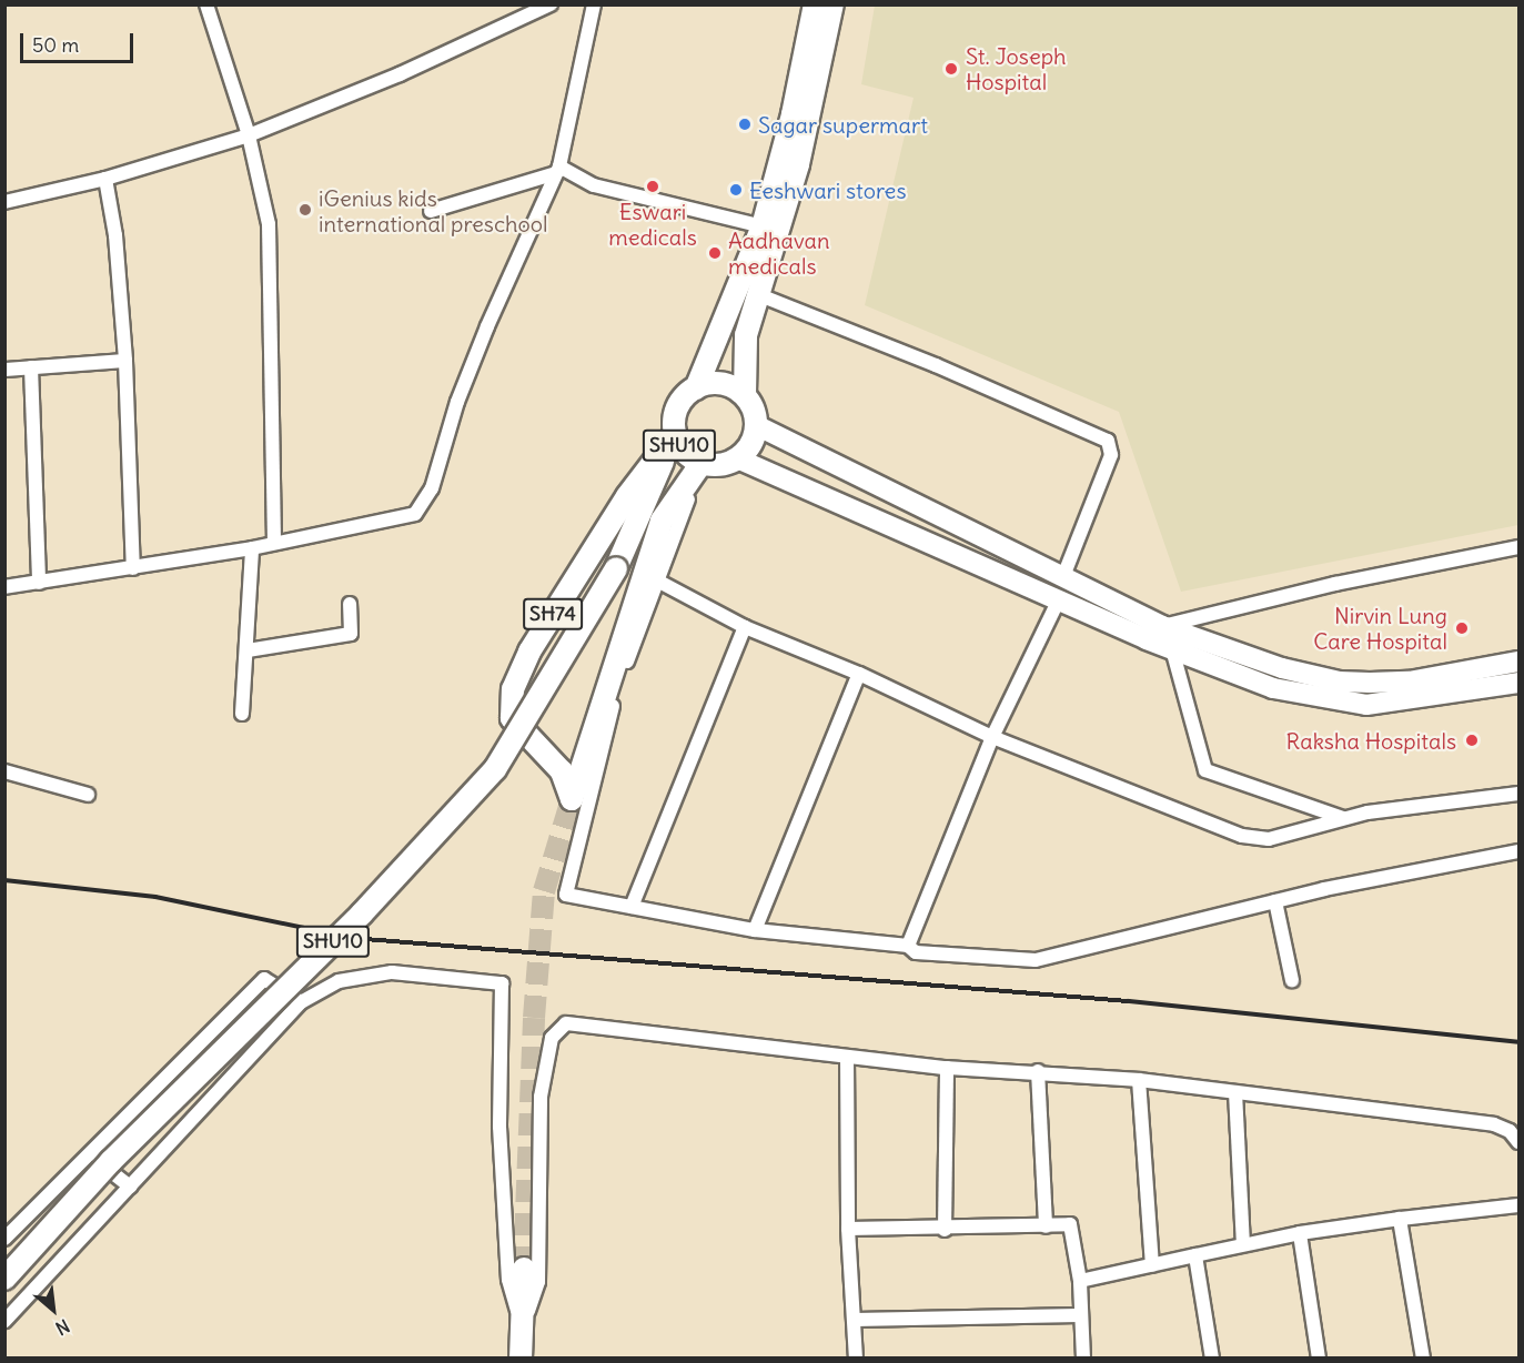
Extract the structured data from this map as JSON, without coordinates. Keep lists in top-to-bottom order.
{
  "streets": {
    "main road": ["SHU10", "SH74"]
  },
  "crossings": [
    ["SHU10", "SH74"]
  ],
  "places": [
    "St. Joseph Hospital",
    "Sagar supermart",
    "Eswari medicals",
    "Eeshwari stores",
    "iGenius kids international preschool",
    "Aadhavan medicals",
    "Nirvin Lung Care Hospital",
    "Raksha Hospitals"
  ],
  "scale_bar": "50 m",
  "north": "bottom right"
}
